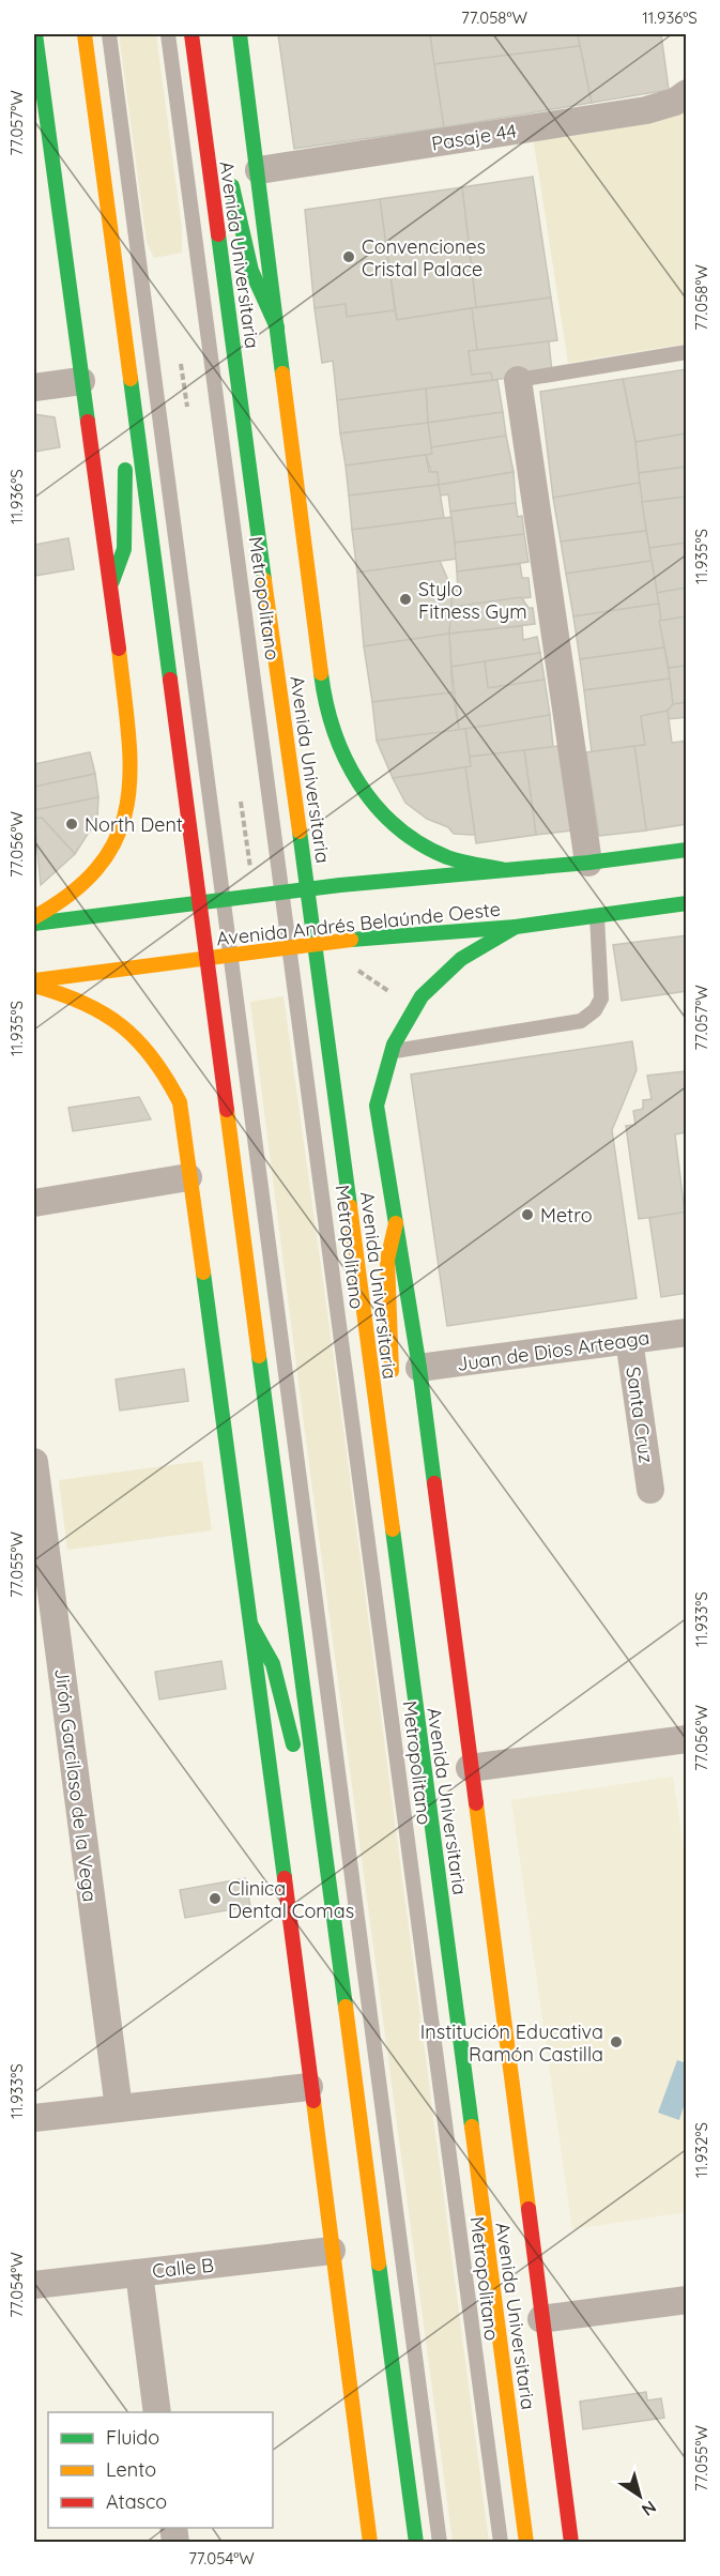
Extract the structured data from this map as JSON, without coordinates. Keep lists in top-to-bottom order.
{
  "streets": {
    "street": [
      "Pasaje 44",
      "Avenida Universitaria",
      "Avenida Andrés Belaúnde Oeste",
      "Juan de Dios Arteaga",
      "Santa Cruz",
      "Jirón Garcilaso de la Vega",
      "Calle B"
    ],
    "lane": ["Metropolitano"]
  },
  "crossings": [
    ["Pasaje 44", "Avenida Universitaria"],
    ["Avenida Universitaria", "Avenida Andrés Belaúnde Oeste"],
    ["Avenida Universitaria", "Juan de Dios Arteaga"],
    ["Metropolitano", "Avenida Andrés Belaúnde Oeste"],
    ["Juan de Dios Arteaga", "Santa Cruz"]
  ],
  "places": [
    "Convenciones Cristal Palace",
    "Stylo Fitness Gym",
    "North Dent",
    "Metro",
    "Clinica Dental Comas",
    "Institución Educativa Ramón Castilla"
  ],
  "legend": ["Fluido", "Lento", "Atasco"],
  "north": "bottom right",
  "coordinates": [
    "77.058°W",
    "11.936°S",
    "77.057°W",
    "11.935°S",
    "77.056°W",
    "77.055°W",
    "11.933°S",
    "11.932°S",
    "77.054°W"
  ]
}
